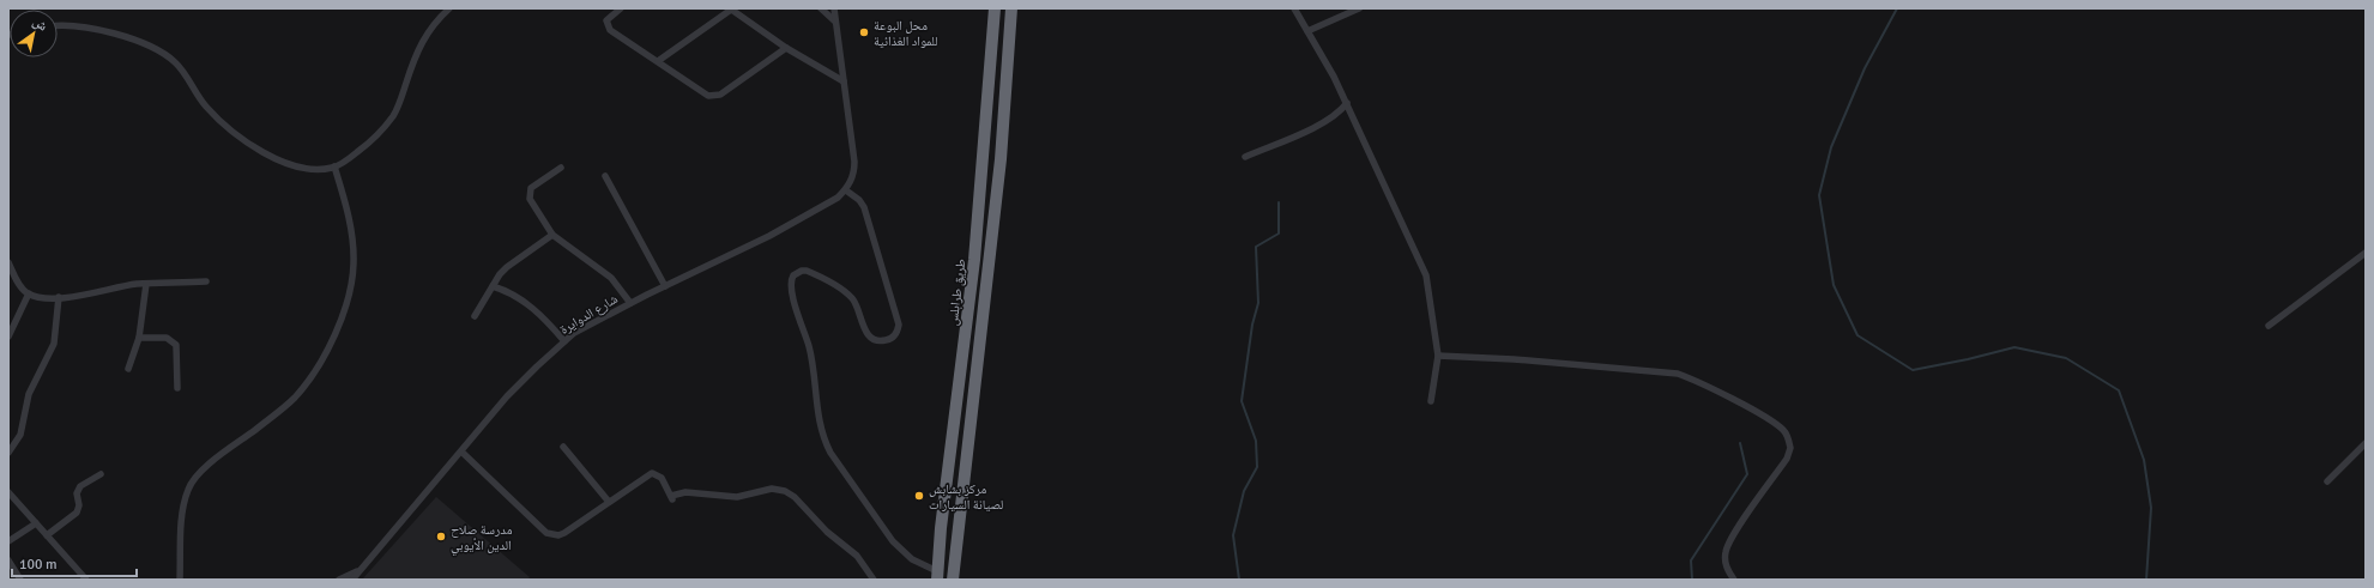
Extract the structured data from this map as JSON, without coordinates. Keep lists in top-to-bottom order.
{
  "streets": {
    "highway": ["طريق طرابلس"],
    "street": ["شارع الدوايرة"]
  },
  "places": ["محل البوعة للمواد الغذائية", "مركز بشابش لصيانة السيارات", "مدرسة صلاح الدين الأيوبي"],
  "scale_bar": "100 m",
  "north": "top right"
}
